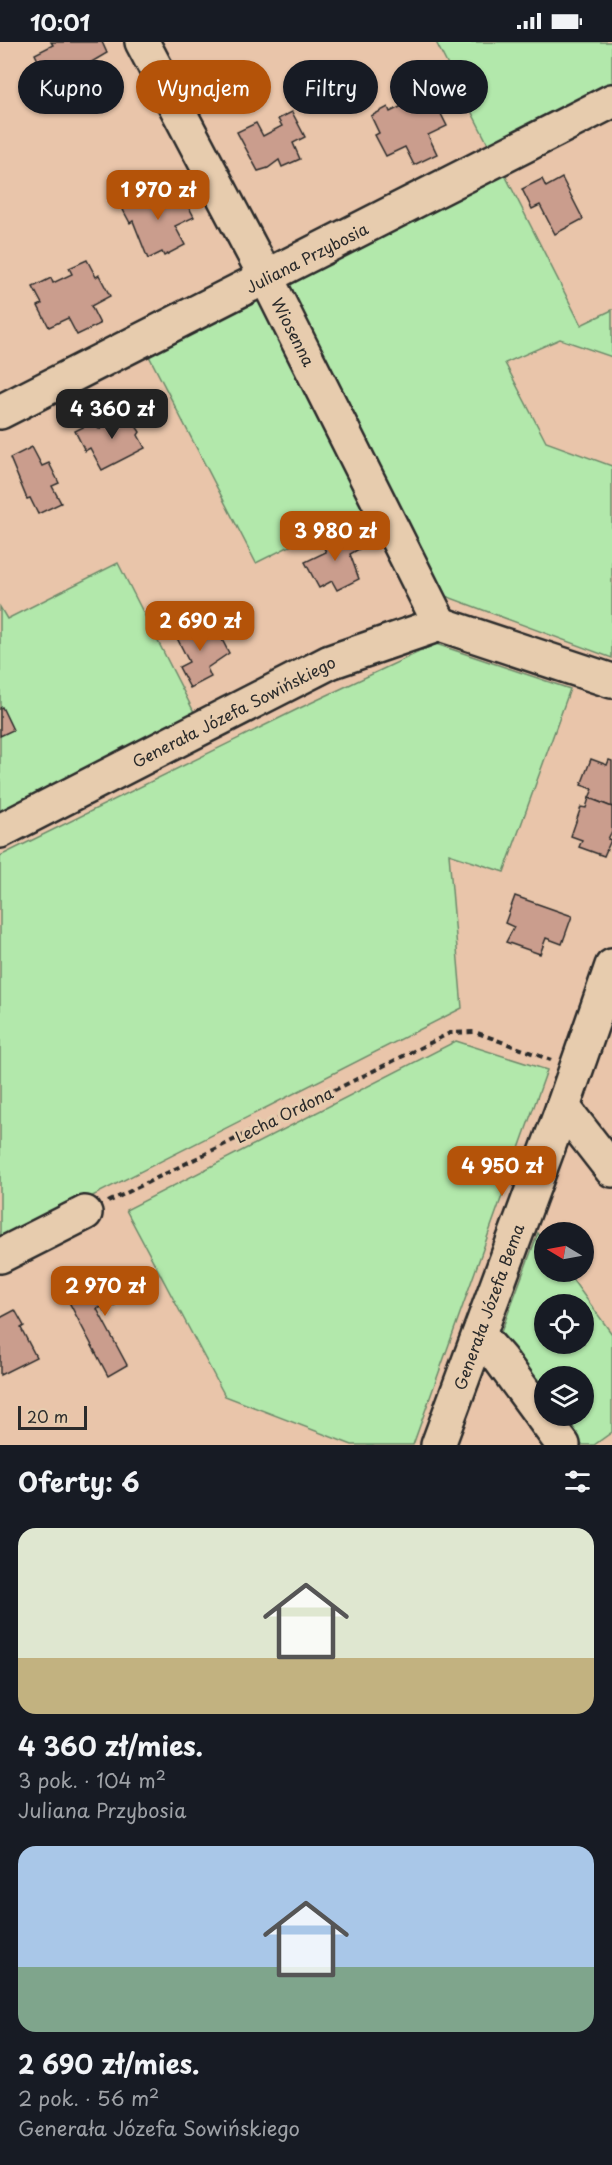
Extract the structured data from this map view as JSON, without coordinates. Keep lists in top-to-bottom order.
{
  "streets": {
    "street": [
      "Juliana Przybosia",
      "Wiosenna",
      "Generała Józefa Sowińskiego",
      "Generała Józefa Bema"
    ],
    "path": ["Lecha Ordona"]
  },
  "crossings": [
    ["Juliana Przybosia", "Wiosenna"],
    ["Wiosenna", "Generała Józefa Sowińskiego"],
    ["Lecha Ordona", "Generała Józefa Bema"]
  ],
  "scale_bar": "20 m",
  "north": "left",
  "page": {
    "status": "10:01",
    "chip": [
      "Kupno",
      "Wynajem",
      "Filtry",
      "Nowe"
    ],
    "price": [
      "1 970 zł",
      "4 360 zł",
      "3 980 zł",
      "2 690 zł",
      "4 950 zł",
      "2 970 zł"
    ],
    "scale": "20 m",
    "heading": "Oferty: 6",
    "list": [
      {
        "name": "4 360 zł/mies.",
        "note": "3 pok. · 104 m² · Juliana Przybosia"
      },
      {
        "name": "2 690 zł/mies.",
        "note": "2 pok. · 56 m² · Generała Józefa Sowińskiego"
      }
    ]
  }
}
